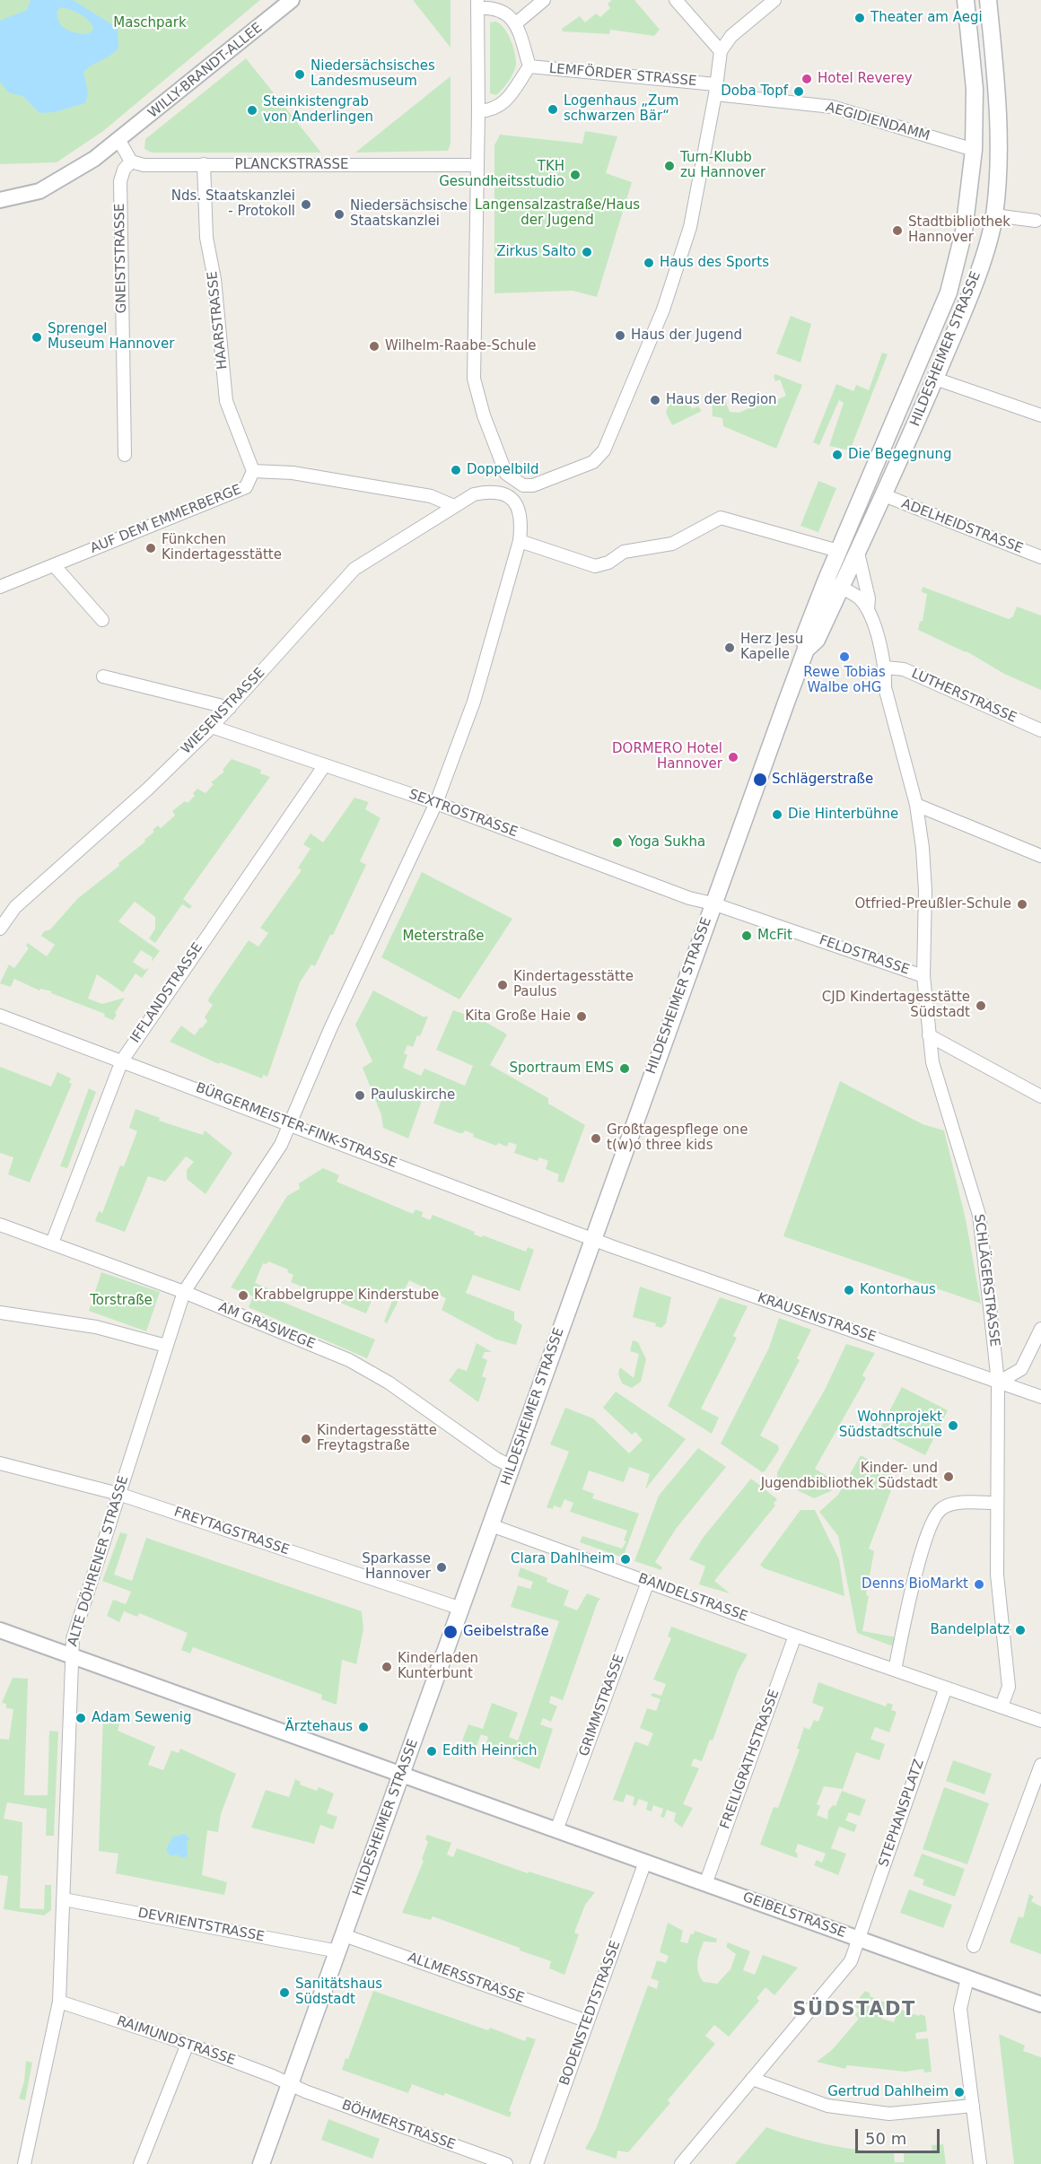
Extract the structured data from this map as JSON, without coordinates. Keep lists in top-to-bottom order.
{
  "streets": {
    "main road": ["HILDESHEIMER STRASSE"],
    "street": [
      "WILLY-BRANDT-ALLEE",
      "LEMFÖRDER STRASSE",
      "AEGIDIENDAMM",
      "PLANCKSTRASSE",
      "GNEISTSTRASSE",
      "HAARSTRASSE",
      "AUF DEM EMMERBERGE",
      "ADELHEIDSTRASSE",
      "LUTHERSTRASSE",
      "WIESENSTRASSE",
      "SEXTROSTRASSE",
      "FELDSTRASSE",
      "IFFLANDSTRASSE",
      "BÜRGERMEISTER-FINK-STRASSE",
      "SCHLÄGERSTRASSE",
      "KRAUSENSTRASSE",
      "AM GRASWEGE",
      "FREYTAGSTRASSE",
      "ALTE DÖHRENER STRASSE",
      "BANDELSTRASSE",
      "GRIMMSTRASSE",
      "FREILIGRATHSTRASSE",
      "STEPHANSPLATZ",
      "GEIBELSTRASSE",
      "DEVRIENTSTRASSE",
      "ALLMERSSTRASSE",
      "BODENSTEDTSTRASSE",
      "RAIMUNDSTRASSE",
      "BÖHMERSTRASSE"
    ]
  },
  "crossings": [
    ["LEMFÖRDER STRASSE", "AEGIDIENDAMM"],
    ["AEGIDIENDAMM", "HILDESHEIMER STRASSE"],
    ["PLANCKSTRASSE", "GNEISTSTRASSE"],
    ["PLANCKSTRASSE", "HAARSTRASSE"],
    ["HAARSTRASSE", "AUF DEM EMMERBERGE"],
    ["HILDESHEIMER STRASSE", "ADELHEIDSTRASSE"],
    ["HILDESHEIMER STRASSE", "SEXTROSTRASSE"],
    ["HILDESHEIMER STRASSE", "FELDSTRASSE"],
    ["HILDESHEIMER STRASSE", "BÜRGERMEISTER-FINK-STRASSE"],
    ["HILDESHEIMER STRASSE", "SCHLÄGERSTRASSE"],
    ["HILDESHEIMER STRASSE", "KRAUSENSTRASSE"],
    ["HILDESHEIMER STRASSE", "AM GRASWEGE"],
    ["HILDESHEIMER STRASSE", "FREYTAGSTRASSE"],
    ["HILDESHEIMER STRASSE", "BANDELSTRASSE"],
    ["HILDESHEIMER STRASSE", "GEIBELSTRASSE"],
    ["HILDESHEIMER STRASSE", "DEVRIENTSTRASSE"],
    ["HILDESHEIMER STRASSE", "ALLMERSSTRASSE"],
    ["HILDESHEIMER STRASSE", "RAIMUNDSTRASSE"],
    ["HILDESHEIMER STRASSE", "BÖHMERSTRASSE"],
    ["AUF DEM EMMERBERGE", "WIESENSTRASSE"],
    ["LUTHERSTRASSE", "SCHLÄGERSTRASSE"],
    ["WIESENSTRASSE", "SEXTROSTRASSE"],
    ["SEXTROSTRASSE", "FELDSTRASSE"],
    ["SEXTROSTRASSE", "IFFLANDSTRASSE"],
    ["FELDSTRASSE", "SCHLÄGERSTRASSE"],
    ["IFFLANDSTRASSE", "BÜRGERMEISTER-FINK-STRASSE"],
    ["IFFLANDSTRASSE", "AM GRASWEGE"],
    ["BÜRGERMEISTER-FINK-STRASSE", "KRAUSENSTRASSE"],
    ["BÜRGERMEISTER-FINK-STRASSE", "ALTE DÖHRENER STRASSE"],
    ["SCHLÄGERSTRASSE", "KRAUSENSTRASSE"],
    ["SCHLÄGERSTRASSE", "BANDELSTRASSE"],
    ["AM GRASWEGE", "ALTE DÖHRENER STRASSE"],
    ["FREYTAGSTRASSE", "ALTE DÖHRENER STRASSE"],
    ["ALTE DÖHRENER STRASSE", "GEIBELSTRASSE"],
    ["ALTE DÖHRENER STRASSE", "DEVRIENTSTRASSE"],
    ["ALTE DÖHRENER STRASSE", "RAIMUNDSTRASSE"],
    ["BANDELSTRASSE", "GRIMMSTRASSE"],
    ["BANDELSTRASSE", "FREILIGRATHSTRASSE"],
    ["BANDELSTRASSE", "STEPHANSPLATZ"],
    ["GRIMMSTRASSE", "GEIBELSTRASSE"],
    ["FREILIGRATHSTRASSE", "GEIBELSTRASSE"],
    ["STEPHANSPLATZ", "GEIBELSTRASSE"],
    ["GEIBELSTRASSE", "BODENSTEDTSTRASSE"],
    ["ALLMERSSTRASSE", "BODENSTEDTSTRASSE"],
    ["RAIMUNDSTRASSE", "BÖHMERSTRASSE"]
  ],
  "districts": ["SÜDSTADT"],
  "parks": [
    "Maschpark",
    "Langensalzastraße/Haus der Jugend",
    "Meterstraße",
    "Torstraße"
  ],
  "places": [
    "Theater am Aegi",
    "Niedersächsisches Landesmuseum",
    "Hotel Reverey",
    "Doba Topf",
    "Logenhaus „Zum schwarzen Bär“",
    "Steinkistengrab von Anderlingen",
    "Turn-Klubb zu Hannover",
    "TKH Gesundheitsstudio",
    "Nds. Staatskanzlei - Protokoll",
    "Niedersächsische Staatskanzlei",
    "Stadtbibliothek Hannover",
    "Zirkus Salto",
    "Haus des Sports",
    "Haus der Jugend",
    "Sprengel Museum Hannover",
    "Wilhelm-Raabe-Schule",
    "Haus der Region",
    "Die Begegnung",
    "Doppelbild",
    "Fünkchen Kindertagesstätte",
    "Herz Jesu Kapelle",
    "Rewe Tobias Walbe oHG",
    "DORMERO Hotel Hannover",
    "Schlägerstraße",
    "Die Hinterbühne",
    "Yoga Sukha",
    "Otfried-Preußler-Schule",
    "McFit",
    "Kindertagesstätte Paulus",
    "CJD Kindertagesstätte Südstadt",
    "Kita Große Haie",
    "Sportraum EMS",
    "Pauluskirche",
    "Großtagespflege one t(w)o three kids",
    "Kontorhaus",
    "Krabbelgruppe Kinderstube",
    "Wohnprojekt Südstadtschule",
    "Kindertagesstätte Freytagstraße",
    "Kinder- und Jugendbibliothek Südstadt",
    "Clara Dahlheim",
    "Sparkasse Hannover",
    "Denns BioMarkt",
    "Bandelplatz",
    "Geibelstraße",
    "Kinderladen Kunterbunt",
    "Adam Sewenig",
    "Ärztehaus",
    "Edith Heinrich",
    "Sanitätshaus Südstadt",
    "Gertrud Dahlheim"
  ],
  "scale_bar": "50 m"
}
